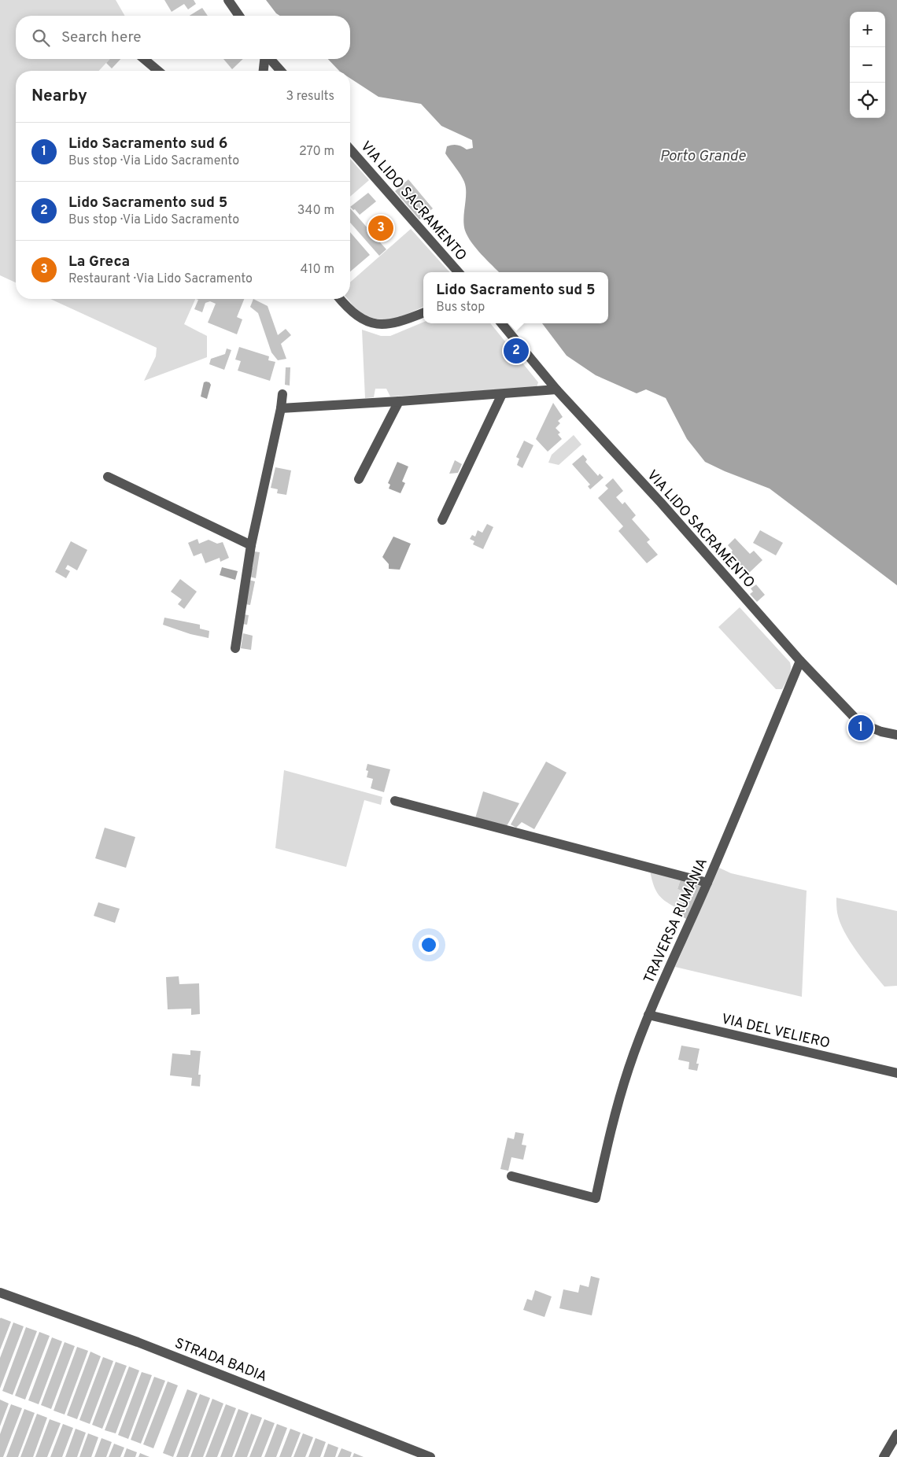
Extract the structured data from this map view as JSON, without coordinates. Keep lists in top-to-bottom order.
{
  "streets": {
    "street": [
      "VIA LIDO SACRAMENTO",
      "TRAVERSA RUMANIA",
      "VIA DEL VELIERO",
      "STRADA BADIA"
    ]
  },
  "crossings": [
    ["VIA LIDO SACRAMENTO", "TRAVERSA RUMANIA"],
    ["TRAVERSA RUMANIA", "VIA DEL VELIERO"]
  ],
  "water": ["Porto Grande"],
  "page": {
    "map_buttons": ["+", "−"],
    "search": "Search here",
    "heading": ["Nearby", "3 results"],
    "list": [
      {
        "mark": "1",
        "name": "Lido Sacramento sud 6",
        "note": "Bus stop · Via Lido Sacramento",
        "value": "270 m"
      },
      {
        "mark": "2",
        "name": "Lido Sacramento sud 5",
        "note": "Bus stop · Via Lido Sacramento",
        "value": "340 m"
      },
      {
        "mark": "3",
        "name": "La Greca",
        "note": "Restaurant · Via Lido Sacramento",
        "value": "410 m"
      }
    ],
    "pins": ["3", "2", "1"],
    "popup": ["Lido Sacramento sud 5", "Bus stop"]
  }
}
